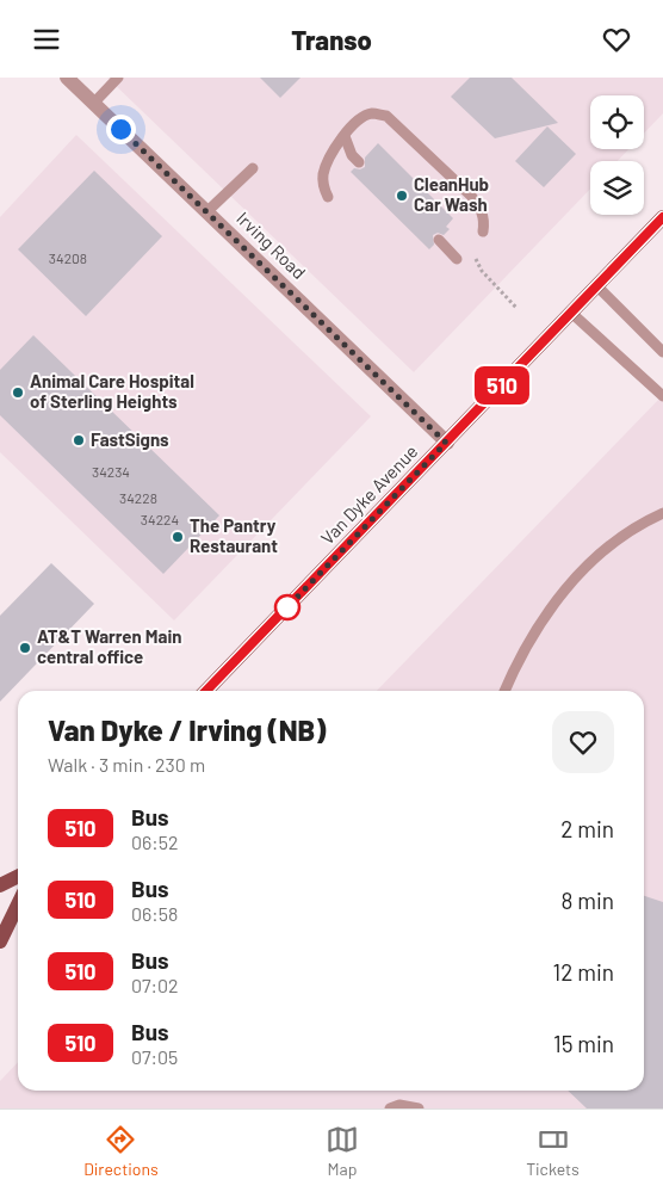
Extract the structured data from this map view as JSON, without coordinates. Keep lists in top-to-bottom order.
{
  "streets": {
    "main road": ["Van Dyke Avenue"],
    "street": ["Irving Road"]
  },
  "crossings": [
    ["Irving Road", "Van Dyke Avenue"]
  ],
  "places": [
    "CleanHub Car Wash",
    "Animal Care Hospital of Sterling Heights",
    "FastSigns",
    "The Pantry Restaurant",
    "AT&T Warren Main central office"
  ],
  "lines": ["bus line 510"],
  "house_numbers": [
    "34208",
    "34234",
    "34228",
    "34224"
  ],
  "page": {
    "header": "Transo",
    "on_map": "510",
    "heading": ["Van Dyke / Irving (NB)", "Walk · 3 min · 230 m"],
    "list": [
      {
        "mark": "510",
        "name": "Bus",
        "note": "06:52",
        "value": "2 min"
      },
      {
        "mark": "510",
        "name": "Bus",
        "note": "06:58",
        "value": "8 min"
      },
      {
        "mark": "510",
        "name": "Bus",
        "note": "07:02",
        "value": "12 min"
      },
      {
        "mark": "510",
        "name": "Bus",
        "note": "07:05",
        "value": "15 min"
      }
    ],
    "tabs": ["Directions", "Map", "Tickets"]
  }
}
